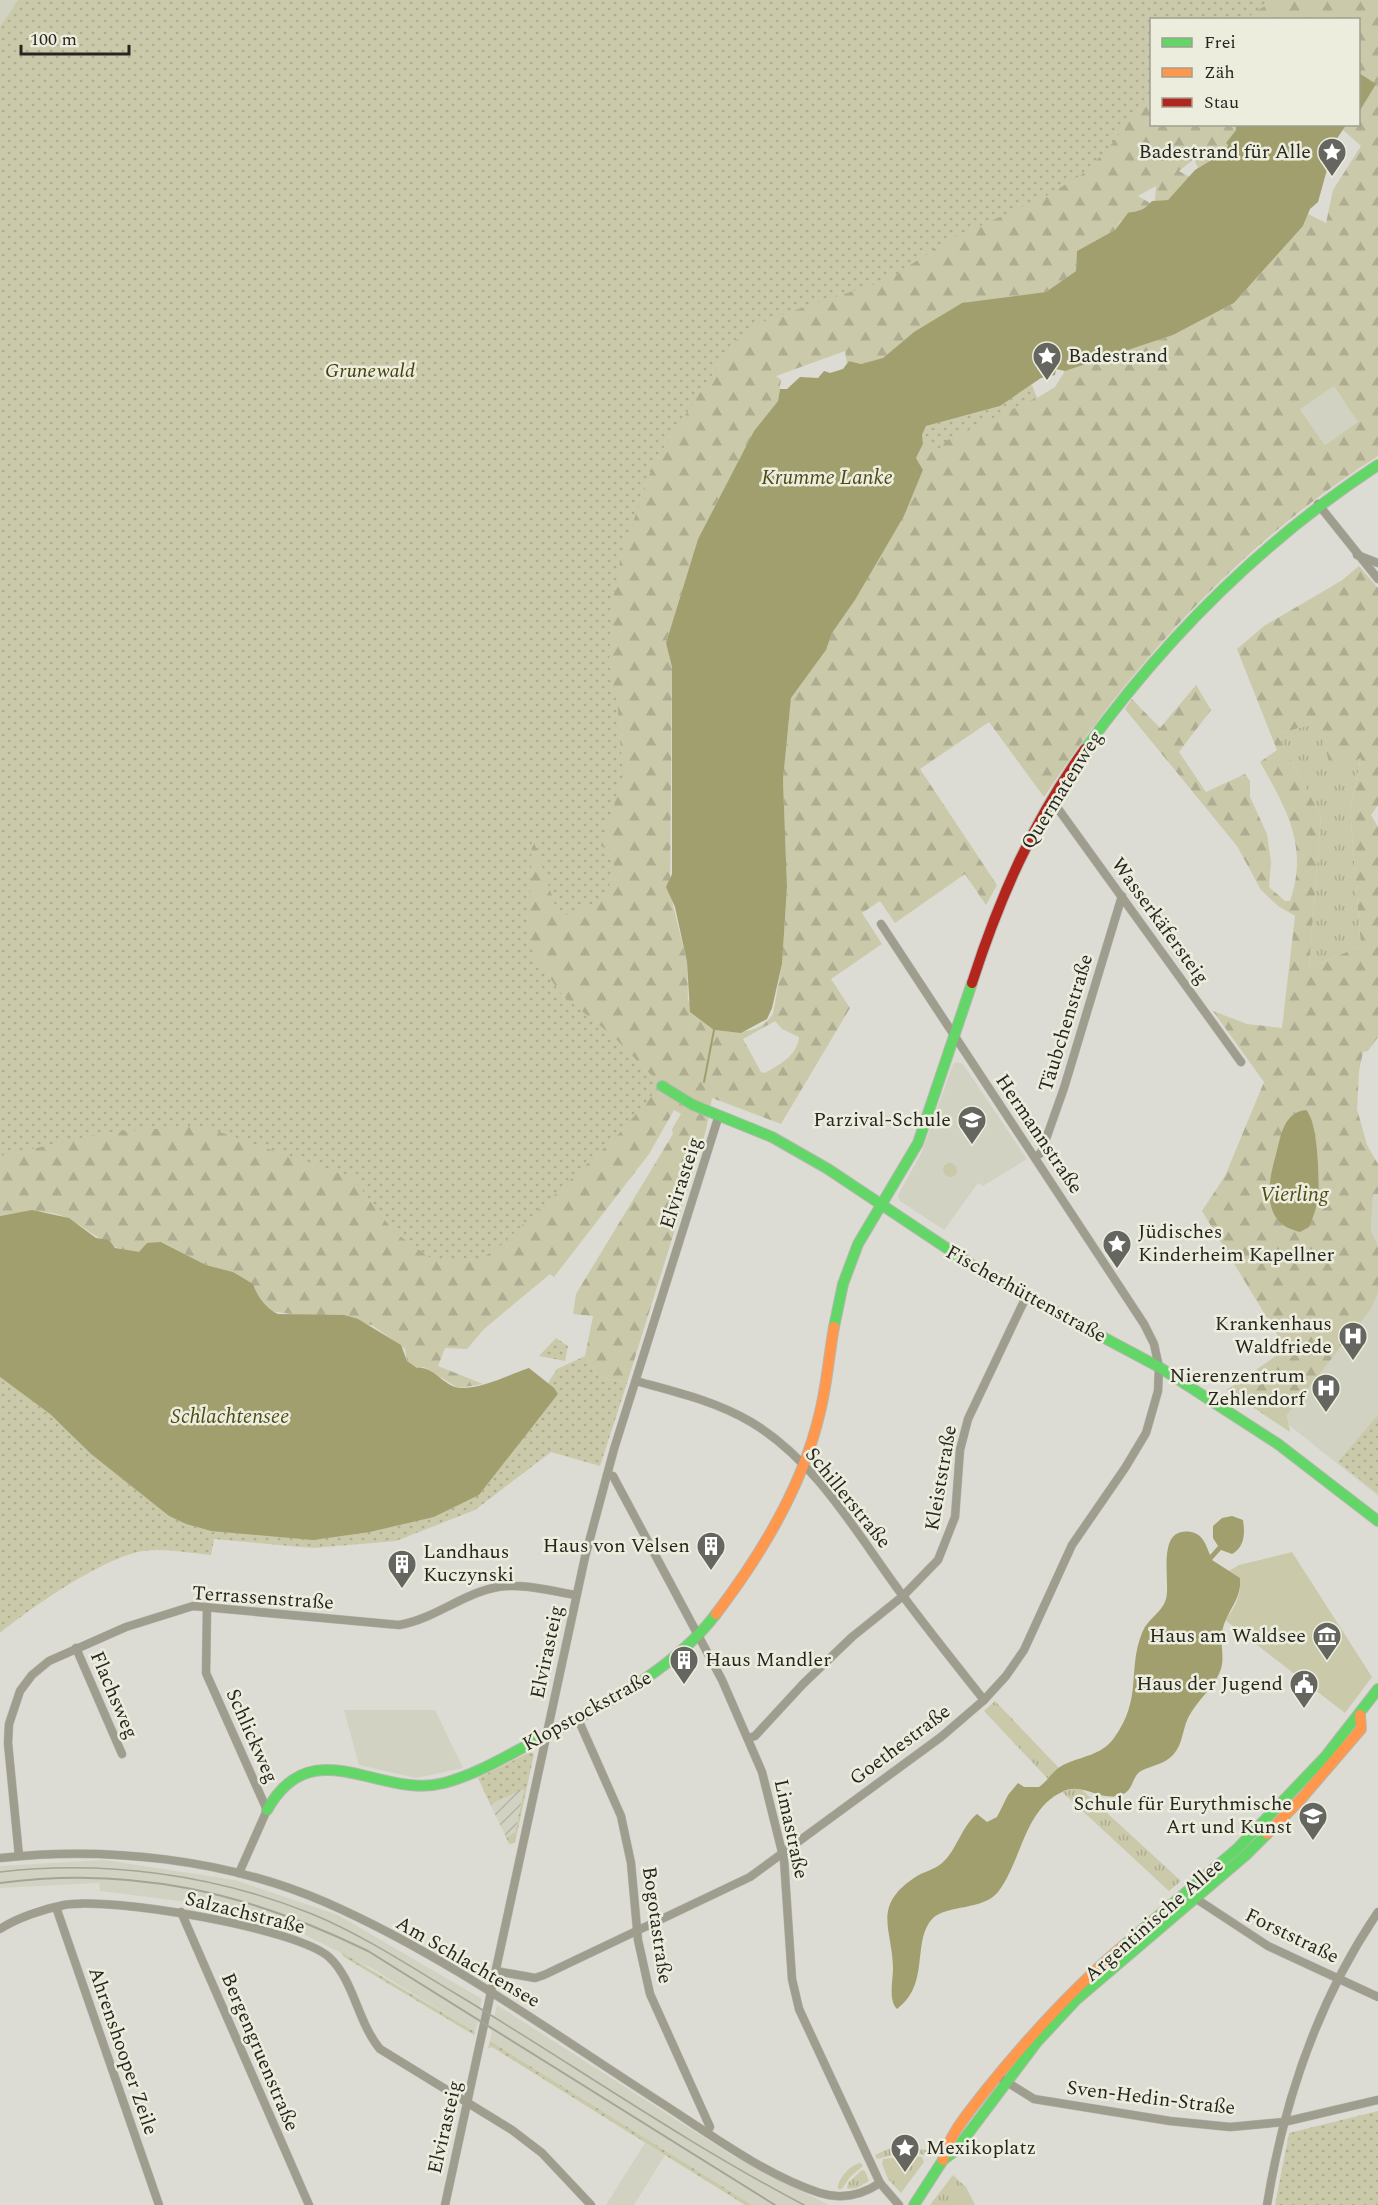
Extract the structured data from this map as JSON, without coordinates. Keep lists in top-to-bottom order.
{
  "streets": {
    "street": [
      "Quermatenweg",
      "Wasserkäfersteig",
      "Täubchenstraße",
      "Hermannstraße",
      "Elvirasteig",
      "Fischerhüttenstraße",
      "Kleiststraße",
      "Schillerstraße",
      "Terrassenstraße",
      "Flachsweg",
      "Klopstockstraße",
      "Schlickweg",
      "Goethestraße",
      "Limastraße",
      "Salzachstraße",
      "Argentinische Allee",
      "Bogotastraße",
      "Forststraße",
      "Am Schlachtensee",
      "Ahrenshooper Zeile",
      "Bergengruenstraße",
      "Sven-Hedin-Straße"
    ]
  },
  "crossings": [
    ["Quermatenweg", "Wasserkäfersteig"],
    ["Quermatenweg", "Hermannstraße"],
    ["Quermatenweg", "Fischerhüttenstraße"],
    ["Quermatenweg", "Klopstockstraße"],
    ["Wasserkäfersteig", "Täubchenstraße"],
    ["Täubchenstraße", "Hermannstraße"],
    ["Hermannstraße", "Fischerhüttenstraße"],
    ["Hermannstraße", "Goethestraße"],
    ["Elvirasteig", "Fischerhüttenstraße"],
    ["Elvirasteig", "Schillerstraße"],
    ["Elvirasteig", "Terrassenstraße"],
    ["Elvirasteig", "Klopstockstraße"],
    ["Elvirasteig", "Goethestraße"],
    ["Elvirasteig", "Limastraße"],
    ["Elvirasteig", "Salzachstraße"],
    ["Elvirasteig", "Am Schlachtensee"],
    ["Fischerhüttenstraße", "Kleiststraße"],
    ["Fischerhüttenstraße", "Klopstockstraße"],
    ["Fischerhüttenstraße", "Goethestraße"],
    ["Kleiststraße", "Schillerstraße"],
    ["Kleiststraße", "Limastraße"],
    ["Schillerstraße", "Klopstockstraße"],
    ["Schillerstraße", "Goethestraße"],
    ["Terrassenstraße", "Flachsweg"],
    ["Terrassenstraße", "Schlickweg"],
    ["Terrassenstraße", "Am Schlachtensee"],
    ["Klopstockstraße", "Schlickweg"],
    ["Klopstockstraße", "Limastraße"],
    ["Klopstockstraße", "Bogotastraße"],
    ["Schlickweg", "Am Schlachtensee"],
    ["Goethestraße", "Limastraße"],
    ["Goethestraße", "Bogotastraße"],
    ["Limastraße", "Am Schlachtensee"],
    ["Salzachstraße", "Ahrenshooper Zeile"],
    ["Salzachstraße", "Bergengruenstraße"],
    ["Argentinische Allee", "Forststraße"],
    ["Argentinische Allee", "Sven-Hedin-Straße"],
    ["Bogotastraße", "Am Schlachtensee"]
  ],
  "water": ["Krumme Lanke", "Vierling", "Schlachtensee"],
  "parks": ["Grunewald"],
  "places": {
    "place": [
      "Badestrand für Alle",
      "Badestrand",
      "Jüdisches Kinderheim Kapellner",
      "Mexikoplatz"
    ],
    "school or university": ["Parzival-Schule", "Schule für Eurythmische Art und Kunst"],
    "hospital": ["Krankenhaus Waldfriede", "Nierenzentrum Zehlendorf"],
    "building": ["Haus von Velsen", "Landhaus Kuczynski", "Haus Mandler"],
    "museum": ["Haus am Waldsee"],
    "public building": ["Haus der Jugend"]
  },
  "legend": ["Frei", "Zäh", "Stau"],
  "scale_bar": "100 m"
}
